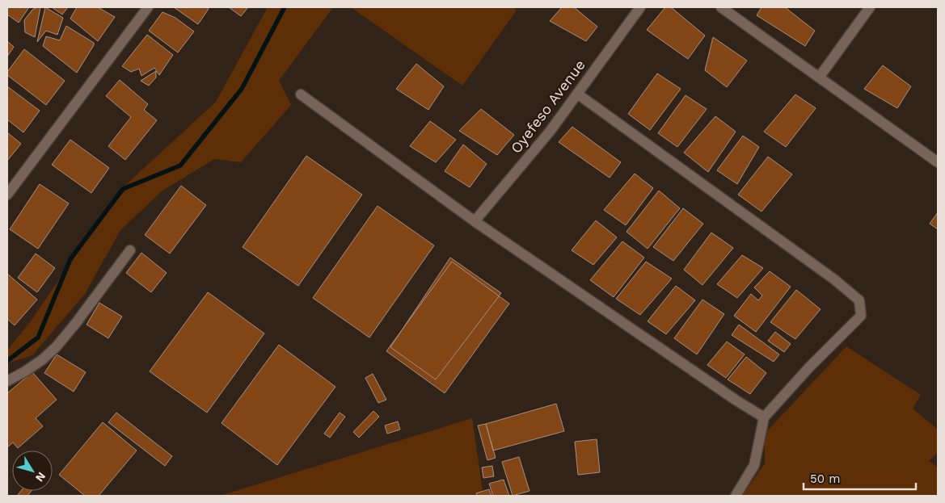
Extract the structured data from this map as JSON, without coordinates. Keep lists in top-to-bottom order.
{
  "streets": {
    "street": ["Oyefeso Avenue"]
  },
  "scale_bar": "50 m",
  "north": "bottom right"
}
